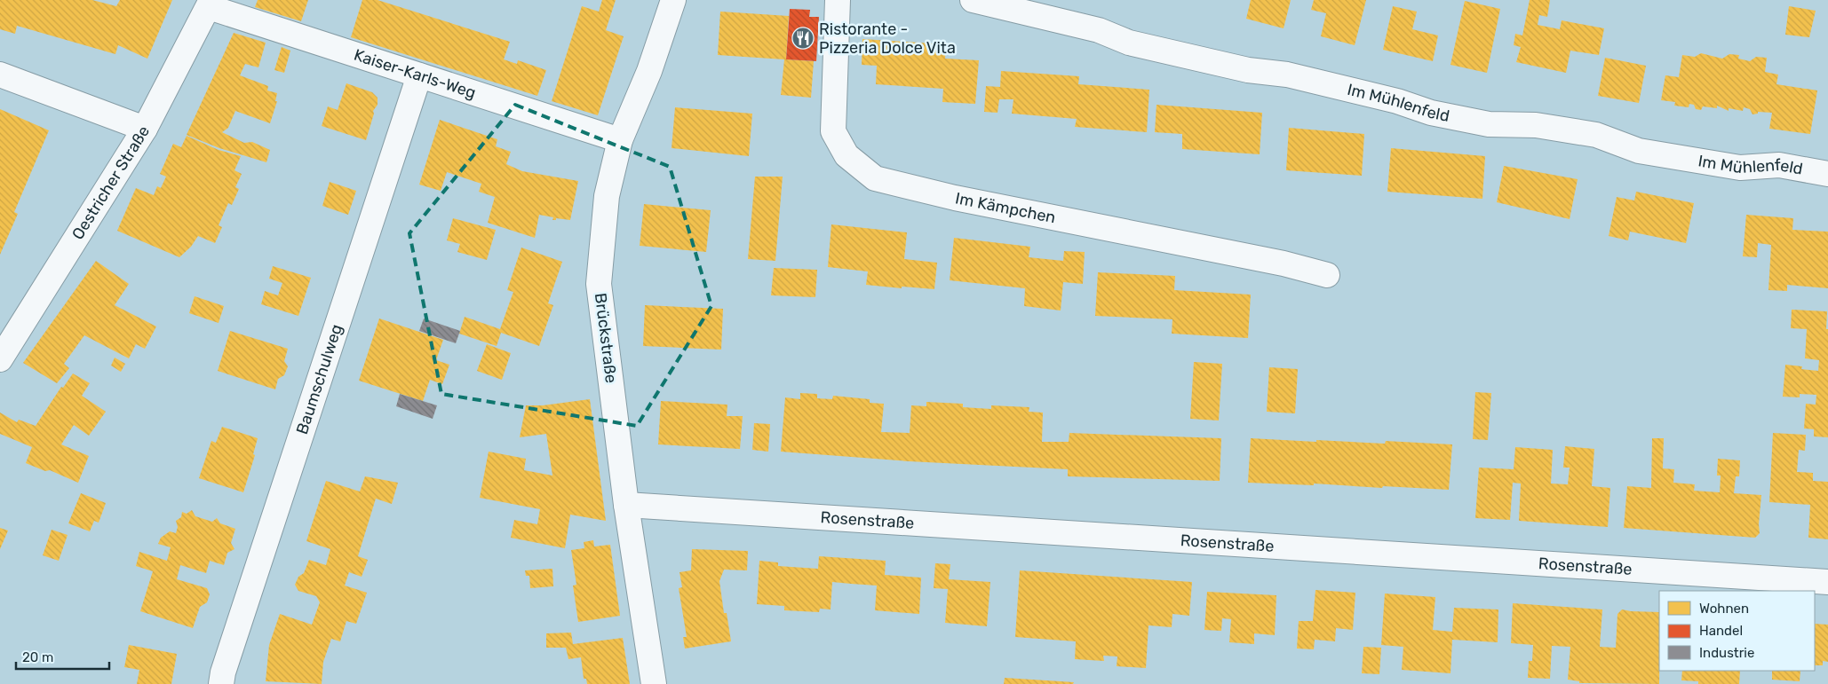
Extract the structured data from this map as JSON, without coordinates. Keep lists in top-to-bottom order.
{
  "streets": {
    "street": [
      "Kaiser-Karls-Weg",
      "Im Mühlenfeld",
      "Oestricher Straße",
      "Im Kämpchen",
      "Brückstraße",
      "Baumschulweg",
      "Rosenstraße"
    ]
  },
  "crossings": [
    ["Kaiser-Karls-Weg", "Oestricher Straße"],
    ["Kaiser-Karls-Weg", "Brückstraße"],
    ["Kaiser-Karls-Weg", "Baumschulweg"],
    ["Brückstraße", "Rosenstraße"]
  ],
  "places": {
    "restaurant": ["Ristorante - Pizzeria Dolce Vita"]
  },
  "legend": ["Wohnen", "Handel", "Industrie"],
  "scale_bar": "20 m"
}
